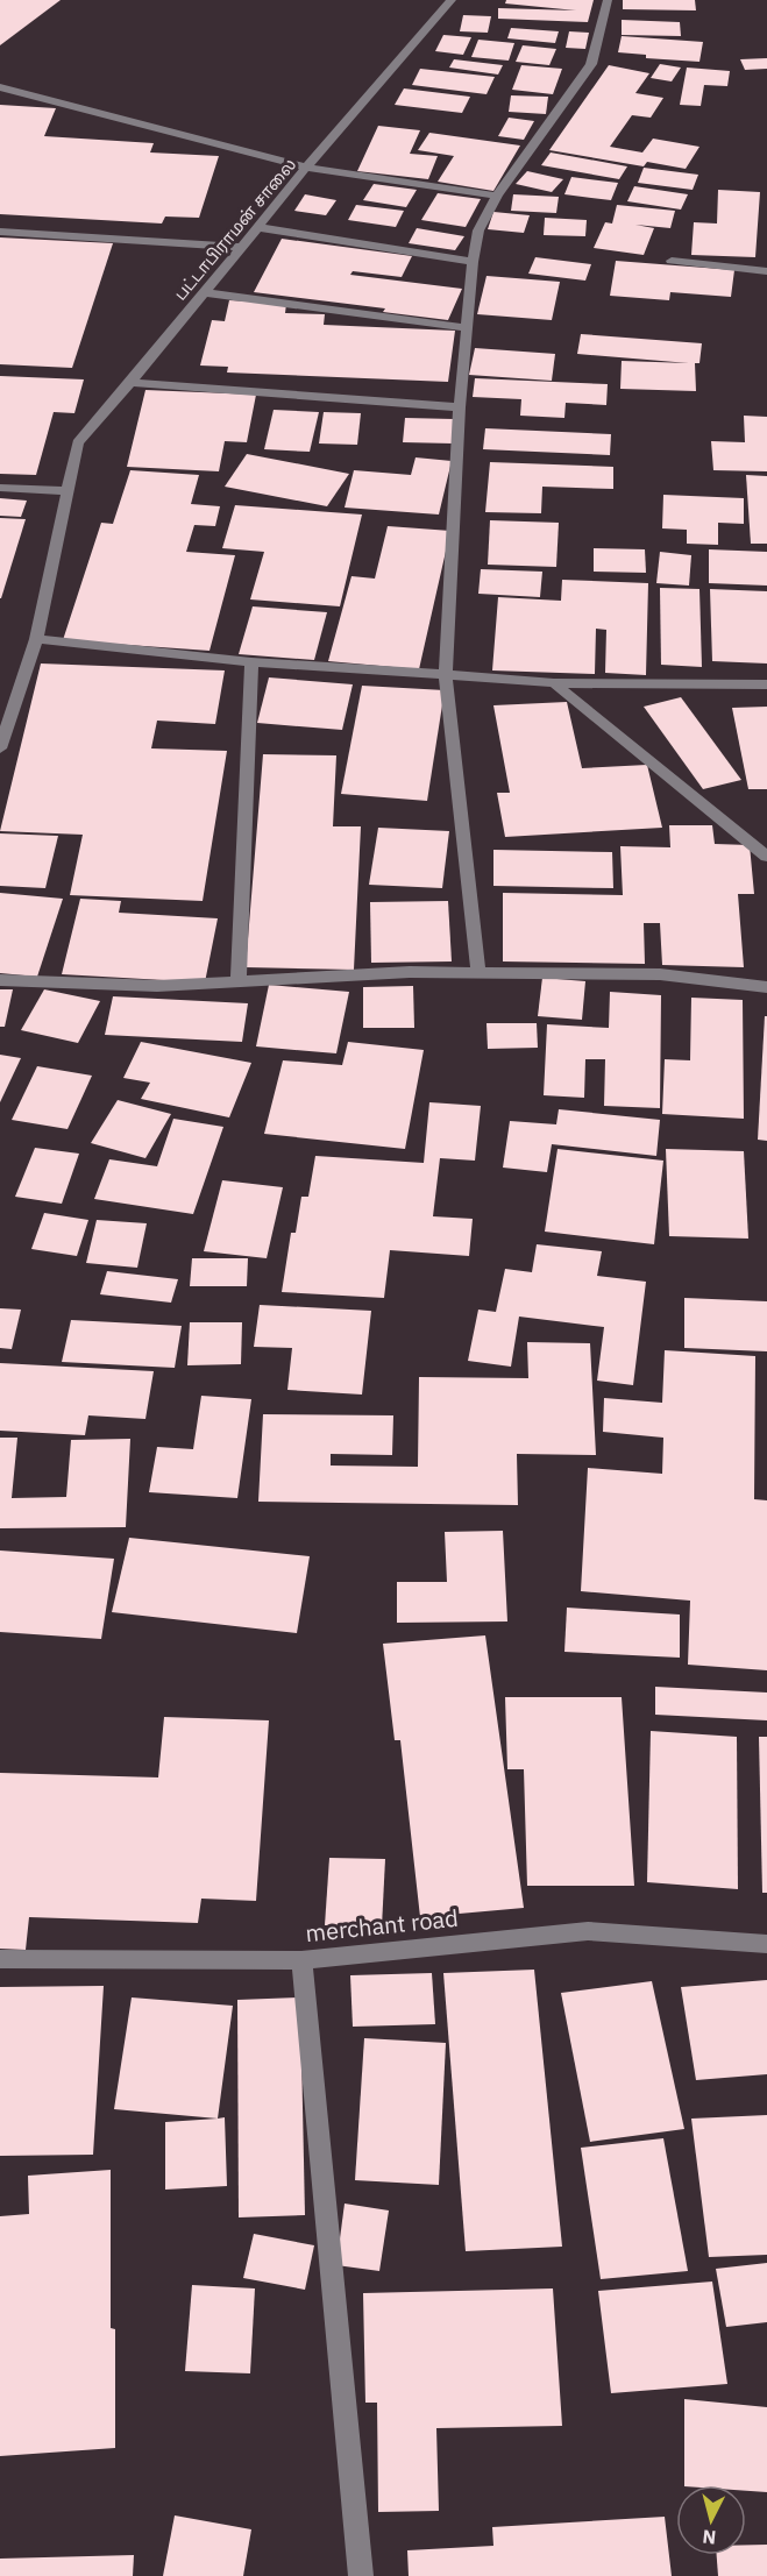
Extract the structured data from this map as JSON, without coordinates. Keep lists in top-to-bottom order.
{
  "streets": {
    "street": ["பட்டாபிராமன் சாலை", "merchant road"]
  },
  "north": "bottom"
}
